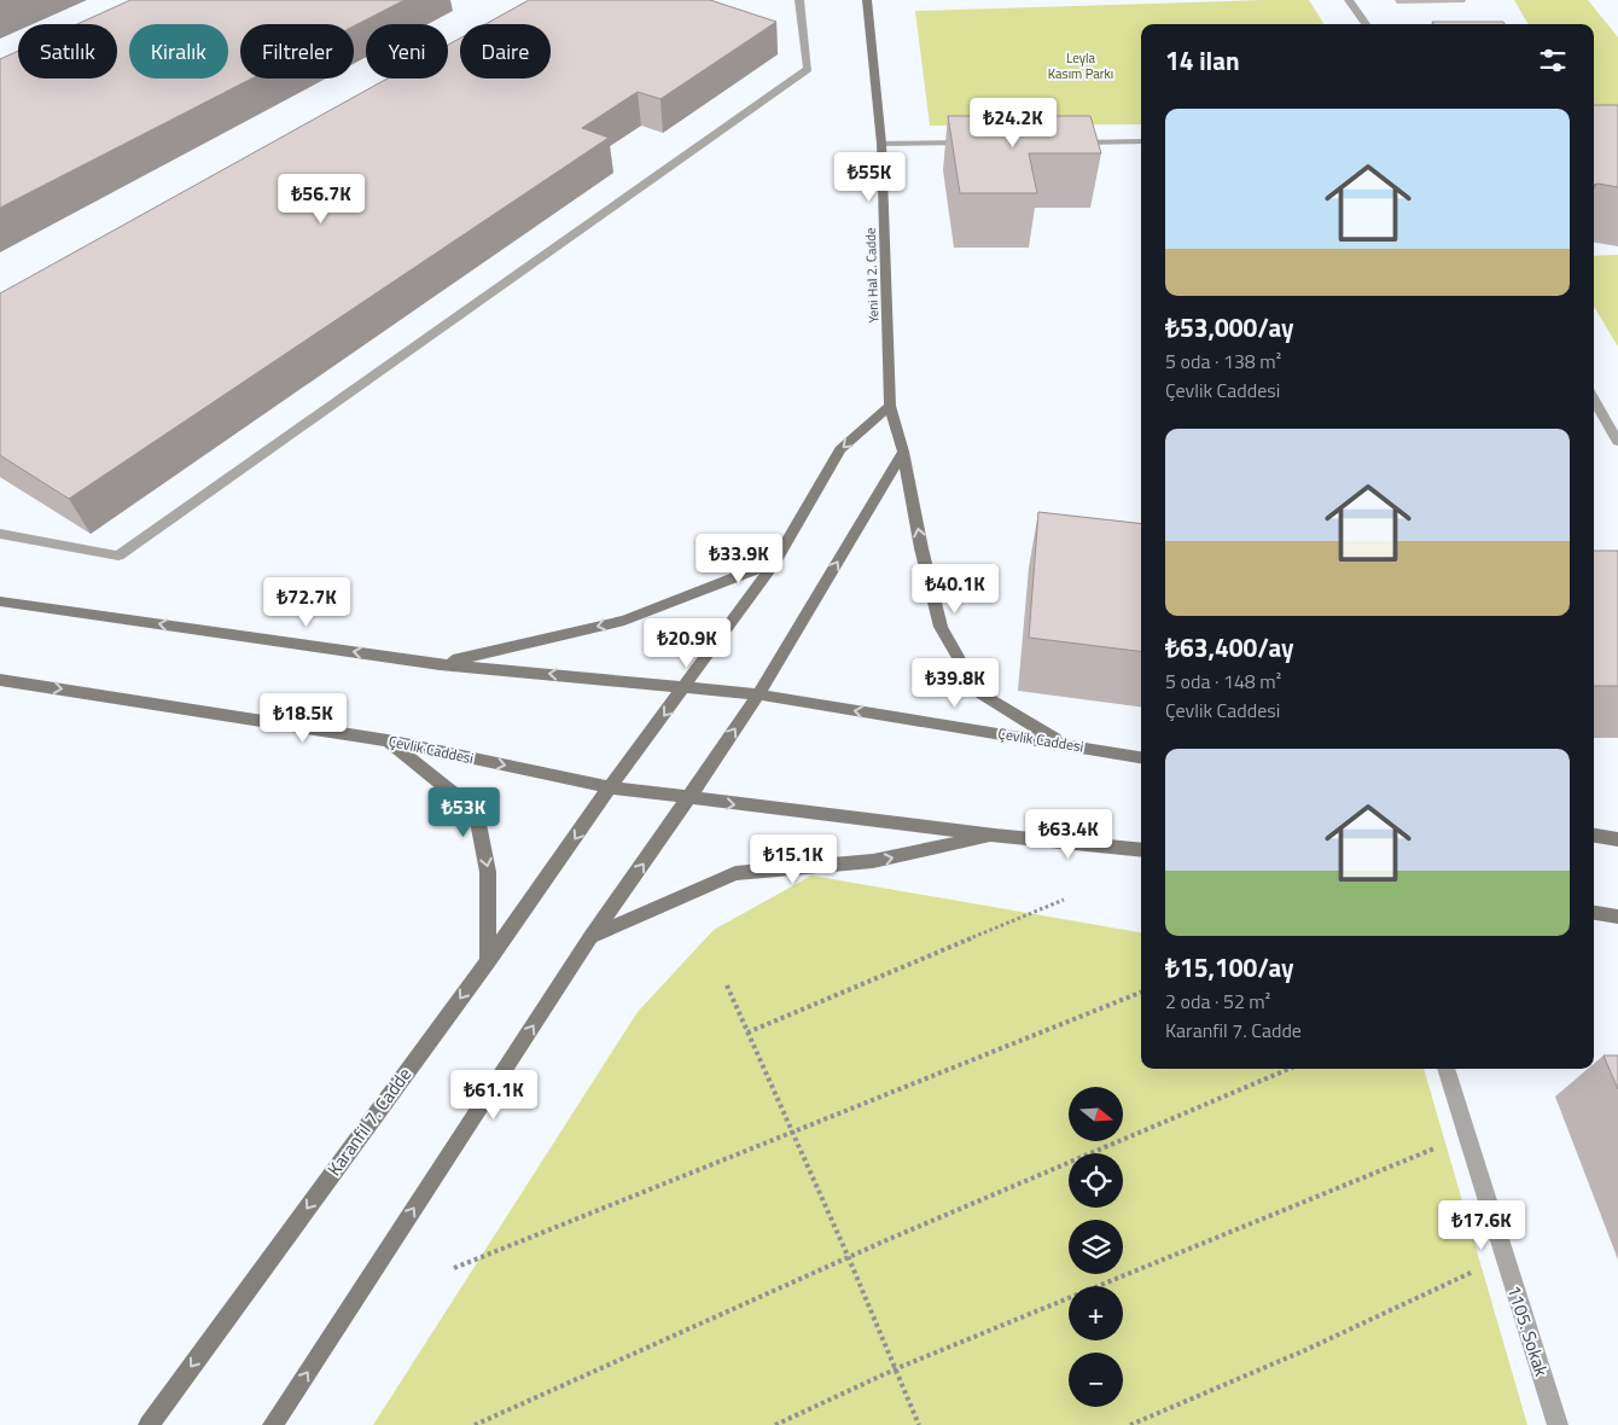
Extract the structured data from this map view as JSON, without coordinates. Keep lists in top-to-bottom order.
{
  "streets": {
    "main road": ["Yeni Hal 2. Cadde", "Çevlik Caddesi", "Karanfil 7. Cadde"],
    "street": ["1105. Sokak"]
  },
  "crossings": [
    ["Yeni Hal 2. Cadde", "Çevlik Caddesi"],
    ["Yeni Hal 2. Cadde", "Karanfil 7. Cadde"],
    ["Çevlik Caddesi", "Karanfil 7. Cadde"]
  ],
  "one_way": ["Yeni Hal 2. Cadde"],
  "parks": ["Leyla Kasım Parkı"],
  "north": "right",
  "page": {
    "chip": [
      "Satılık",
      "Kiralık",
      "Filtreler",
      "Yeni",
      "Daire"
    ],
    "heading": "14 ilan",
    "list": [
      {
        "name": "₺53,000/ay",
        "note": "5 oda · 138 m² · Çevlik Caddesi"
      },
      {
        "name": "₺63,400/ay",
        "note": "5 oda · 148 m² · Çevlik Caddesi"
      },
      {
        "name": "₺15,100/ay",
        "note": "2 oda · 52 m² · Karanfil 7. Cadde"
      }
    ],
    "price": [
      "₺24.2K",
      "₺55K",
      "₺56.7K",
      "₺33.9K",
      "₺40.1K",
      "₺72.7K",
      "₺20.9K",
      "₺39.8K",
      "₺18.5K",
      "₺53K",
      "₺63.4K",
      "₺15.1K",
      "₺61.1K",
      "₺17.6K"
    ],
    "map_buttons": ["+", "−"]
  }
}
